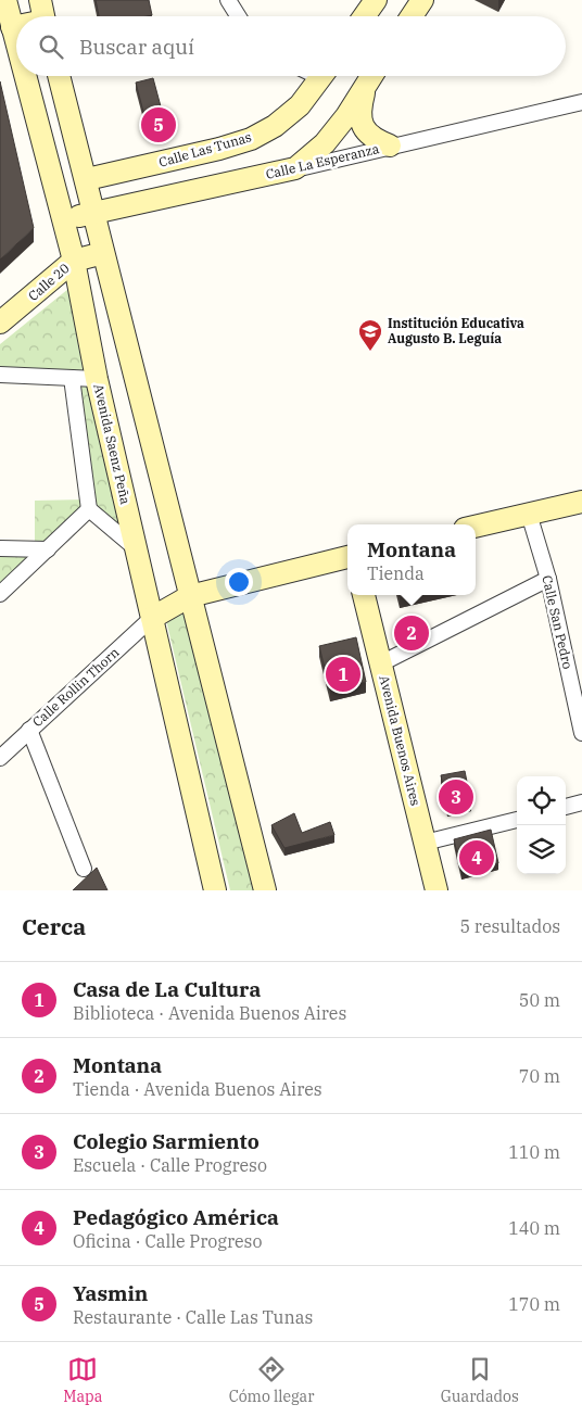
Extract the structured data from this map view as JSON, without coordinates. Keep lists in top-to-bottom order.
{
  "streets": {
    "main road": [
      "Calle Las Tunas",
      "Calle La Esperanza",
      "Calle 20",
      "Avenida Saenz Peña",
      "Avenida Buenos Aires"
    ],
    "street": ["Calle San Pedro", "Calle Rollin Thorn"]
  },
  "crossings": [
    ["Calle La Esperanza", "Avenida Saenz Peña"],
    ["Calle 20", "Avenida Saenz Peña"],
    ["Avenida Saenz Peña", "Calle Rollin Thorn"]
  ],
  "places": {
    "school or university": ["Institución Educativa Augusto B. Leguía"]
  },
  "page": {
    "search": "Buscar aquí",
    "pins": [
      "5",
      "2",
      "1",
      "3",
      "4"
    ],
    "popup": ["Montana", "Tienda"],
    "heading": ["Cerca", "5 resultados"],
    "list": [
      {
        "mark": "1",
        "name": "Casa de La Cultura",
        "note": "Biblioteca · Avenida Buenos Aires",
        "value": "50 m"
      },
      {
        "mark": "2",
        "name": "Montana",
        "note": "Tienda · Avenida Buenos Aires",
        "value": "70 m"
      },
      {
        "mark": "3",
        "name": "Colegio Sarmiento",
        "note": "Escuela · Calle Progreso",
        "value": "110 m"
      },
      {
        "mark": "4",
        "name": "Pedagógico América",
        "note": "Oficina · Calle Progreso",
        "value": "140 m"
      },
      {
        "mark": "5",
        "name": "Yasmin",
        "note": "Restaurante · Calle Las Tunas",
        "value": "170 m"
      }
    ],
    "nav": ["Mapa", "Cómo llegar", "Guardados"]
  }
}
